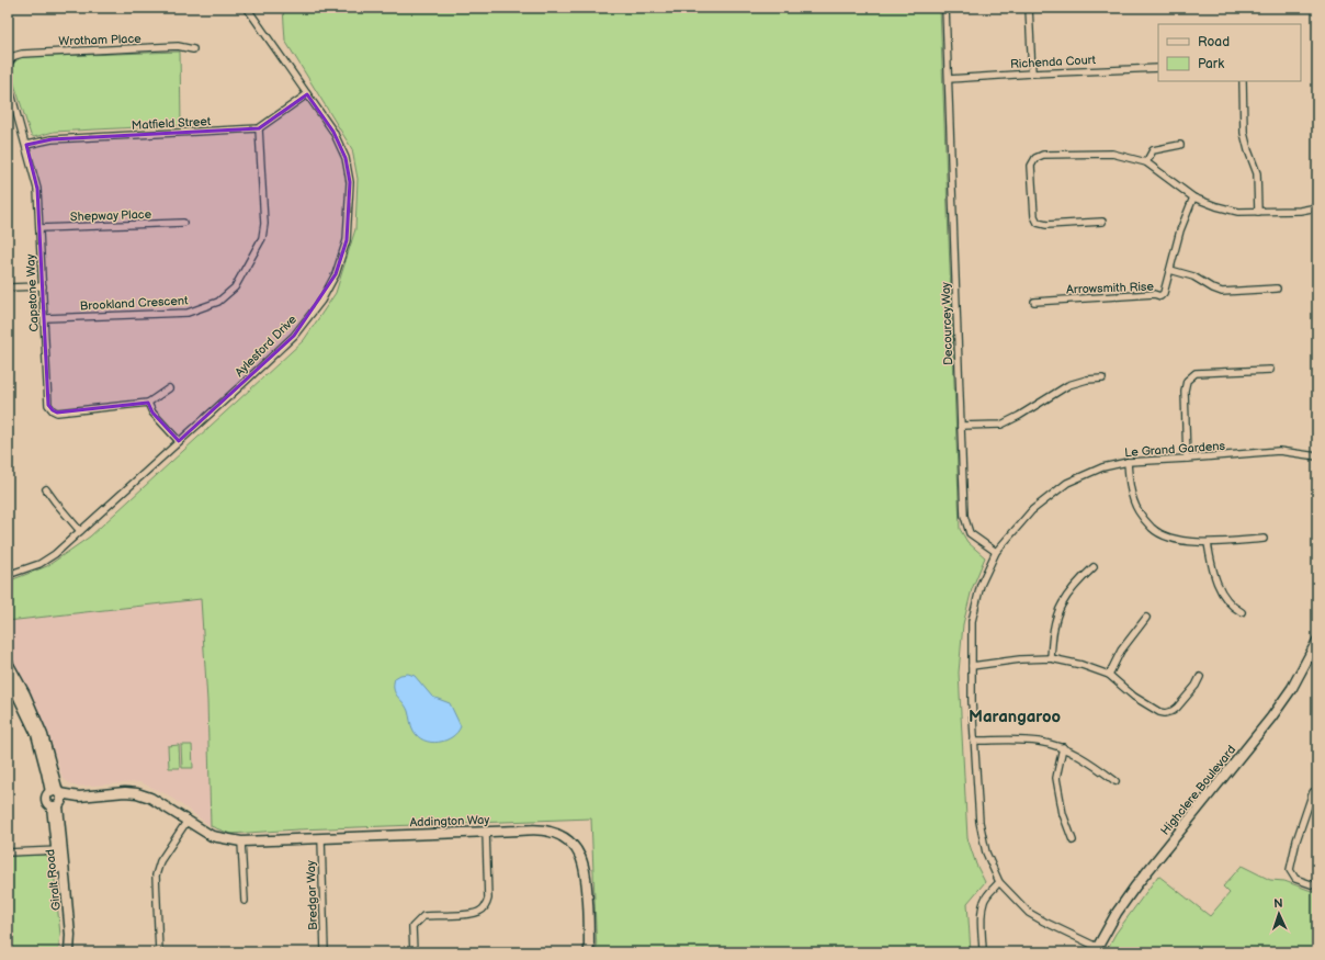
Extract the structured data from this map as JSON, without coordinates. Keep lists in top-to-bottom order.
{
  "streets": {
    "street": [
      "Wrotham Place",
      "Richenda Court",
      "Matfield Street",
      "Shepway Place",
      "Arrowsmith Rise",
      "Capstone Way",
      "Brookland Crescent",
      "Decourcey Way",
      "Aylesford Drive",
      "Le Grand Gardens",
      "Highclere Boulevard",
      "Addington Way",
      "Giralt Road",
      "Bredgar Way"
    ]
  },
  "crossings": [
    ["Richenda Court", "Decourcey Way"],
    ["Matfield Street", "Capstone Way"],
    ["Matfield Street", "Brookland Crescent"],
    ["Shepway Place", "Capstone Way"],
    ["Capstone Way", "Brookland Crescent"],
    ["Decourcey Way", "Le Grand Gardens"],
    ["Le Grand Gardens", "Highclere Boulevard"],
    ["Addington Way", "Giralt Road"],
    ["Addington Way", "Bredgar Way"]
  ],
  "districts": ["Marangaroo"],
  "legend": ["Road", "Park"],
  "north": "top"
}
